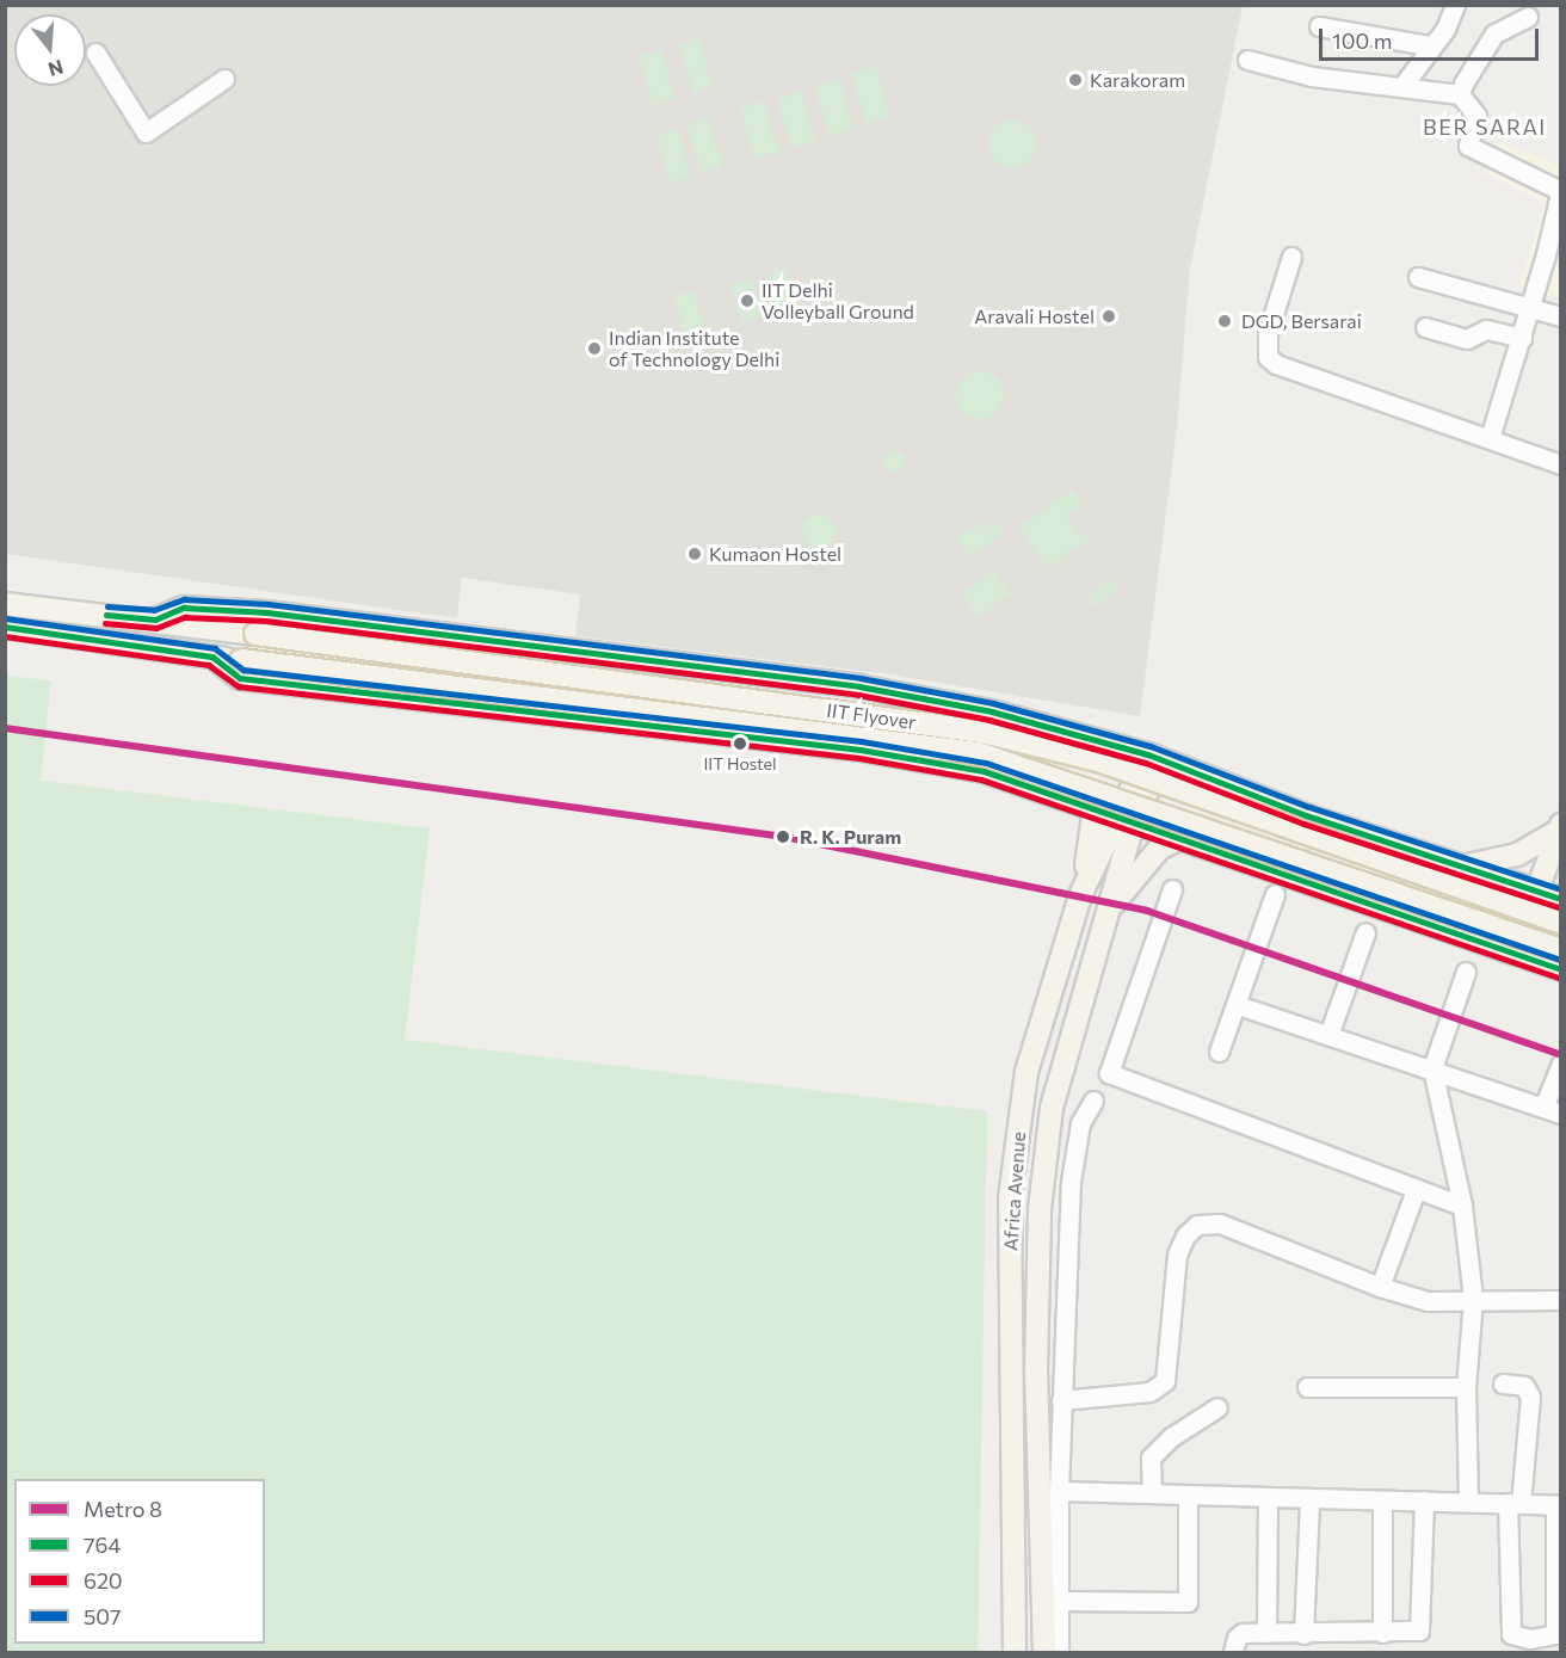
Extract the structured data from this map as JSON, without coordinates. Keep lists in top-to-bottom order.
{
  "streets": {
    "main road": ["IIT Flyover", "Africa Avenue"]
  },
  "districts": ["BER SARAI"],
  "places": [
    "Karakoram",
    "IIT Delhi Volleyball Ground",
    "Aravali Hostel",
    "DGD, Bersarai",
    "Indian Institute of Technology Delhi",
    "Kumaon Hostel",
    "IIT Hostel",
    "R. K. Puram"
  ],
  "lines": [
    "transit line 507",
    "transit line 764",
    "transit line 620",
    "metro line 8"
  ],
  "legend": [
    "Metro 8",
    "764",
    "620",
    "507"
  ],
  "scale_bar": "100 m",
  "north": "bottom"
}
